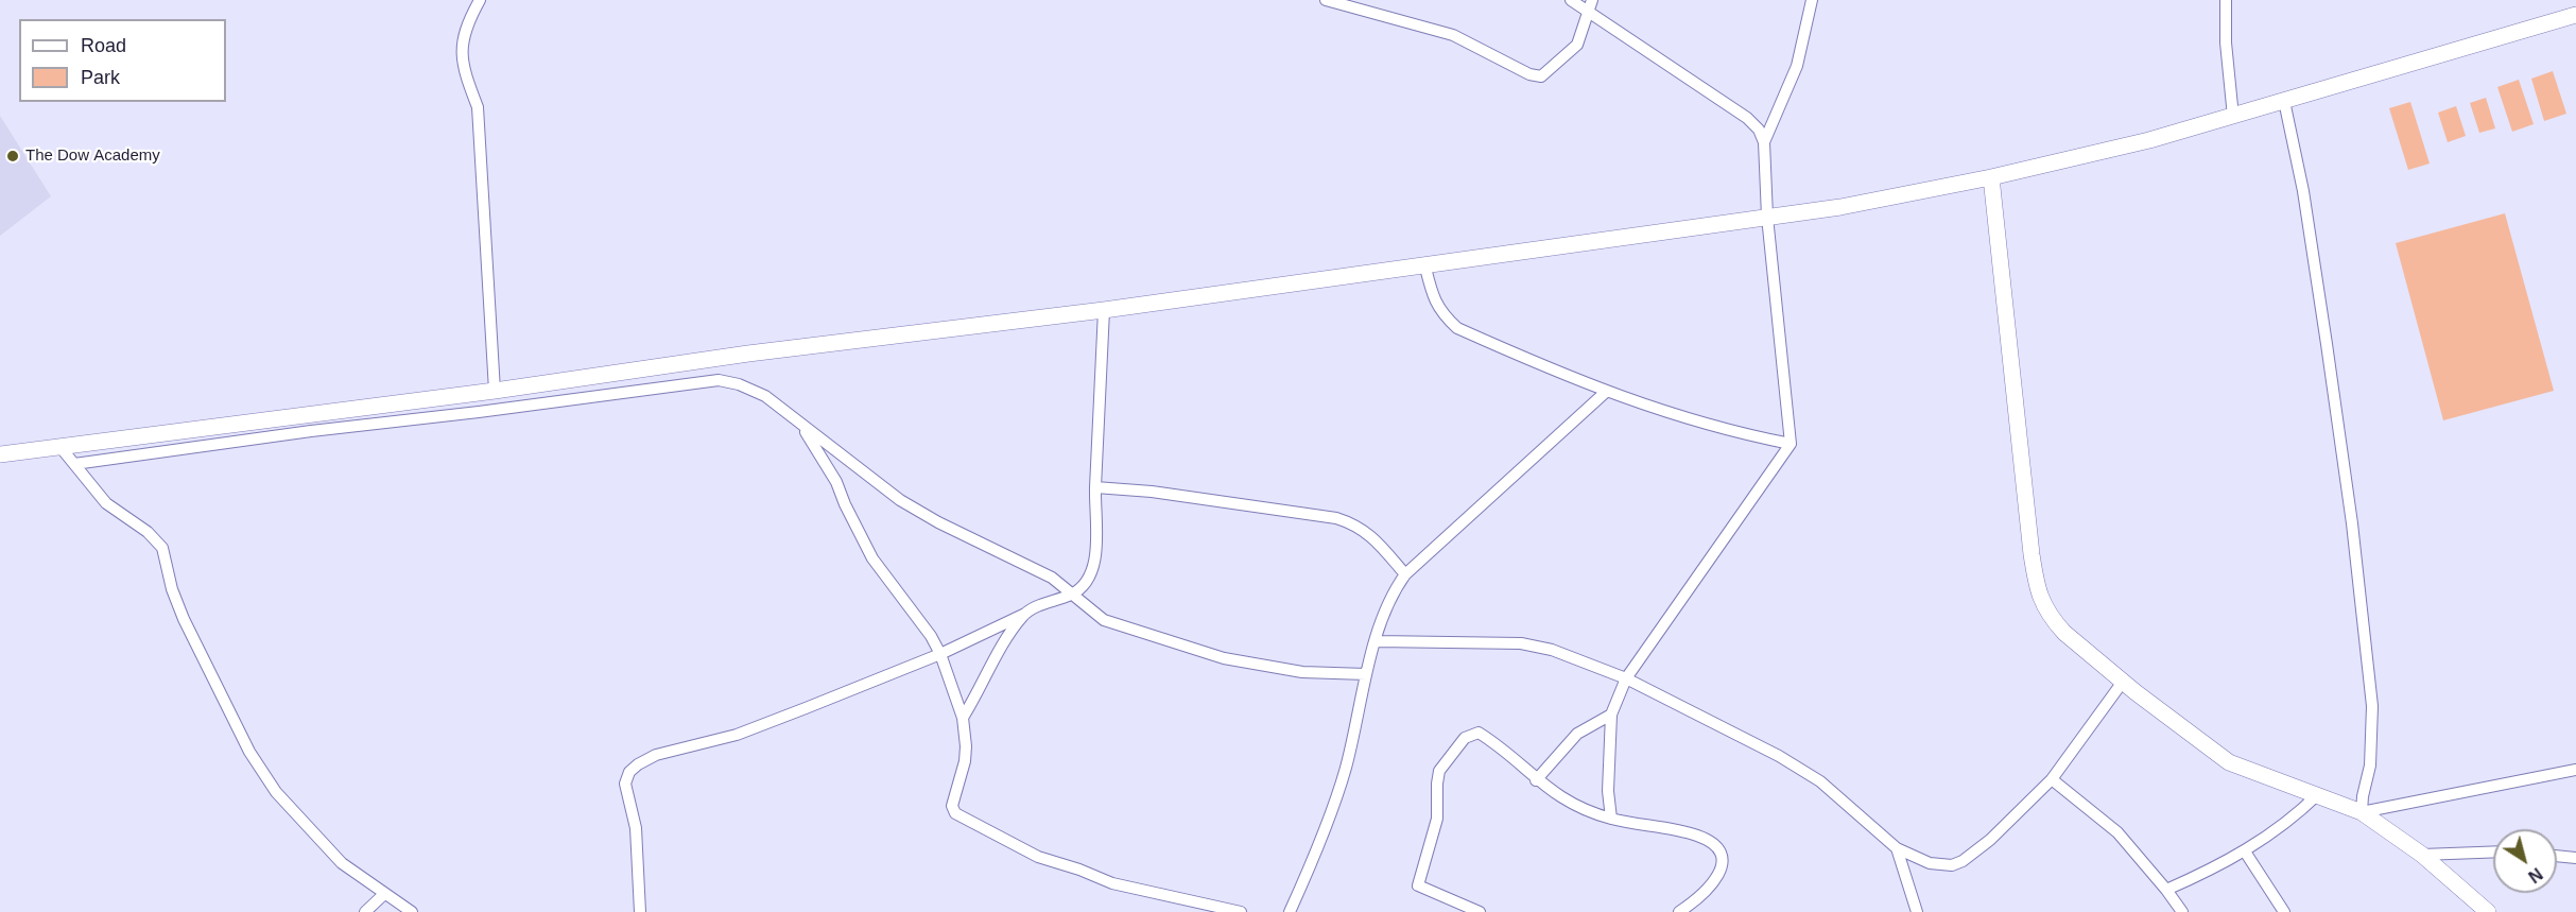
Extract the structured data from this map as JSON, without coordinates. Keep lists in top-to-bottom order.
{
  "places": ["The Dow Academy"],
  "legend": ["Road", "Park"],
  "north": "bottom right"
}
